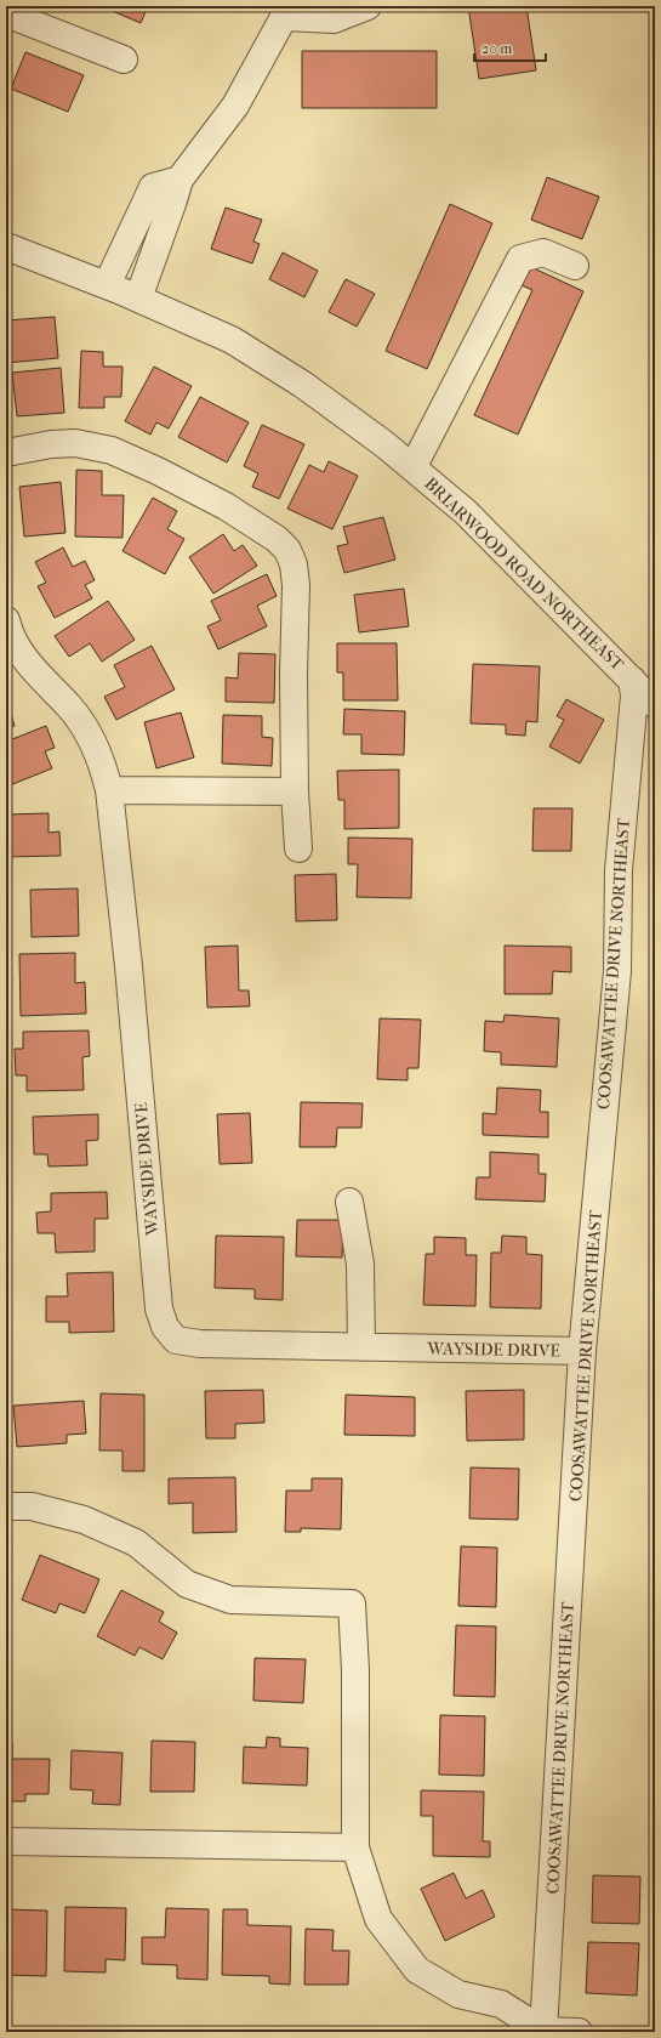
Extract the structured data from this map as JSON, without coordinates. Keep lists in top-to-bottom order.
{
  "streets": {
    "street": ["BRIARWOOD ROAD NORTHEAST", "COOSAWATTEE DRIVE NORTHEAST", "WAYSIDE DRIVE"]
  },
  "crossings": [
    ["BRIARWOOD ROAD NORTHEAST", "COOSAWATTEE DRIVE NORTHEAST"],
    ["COOSAWATTEE DRIVE NORTHEAST", "WAYSIDE DRIVE"]
  ],
  "scale_bar": "20 m"
}
